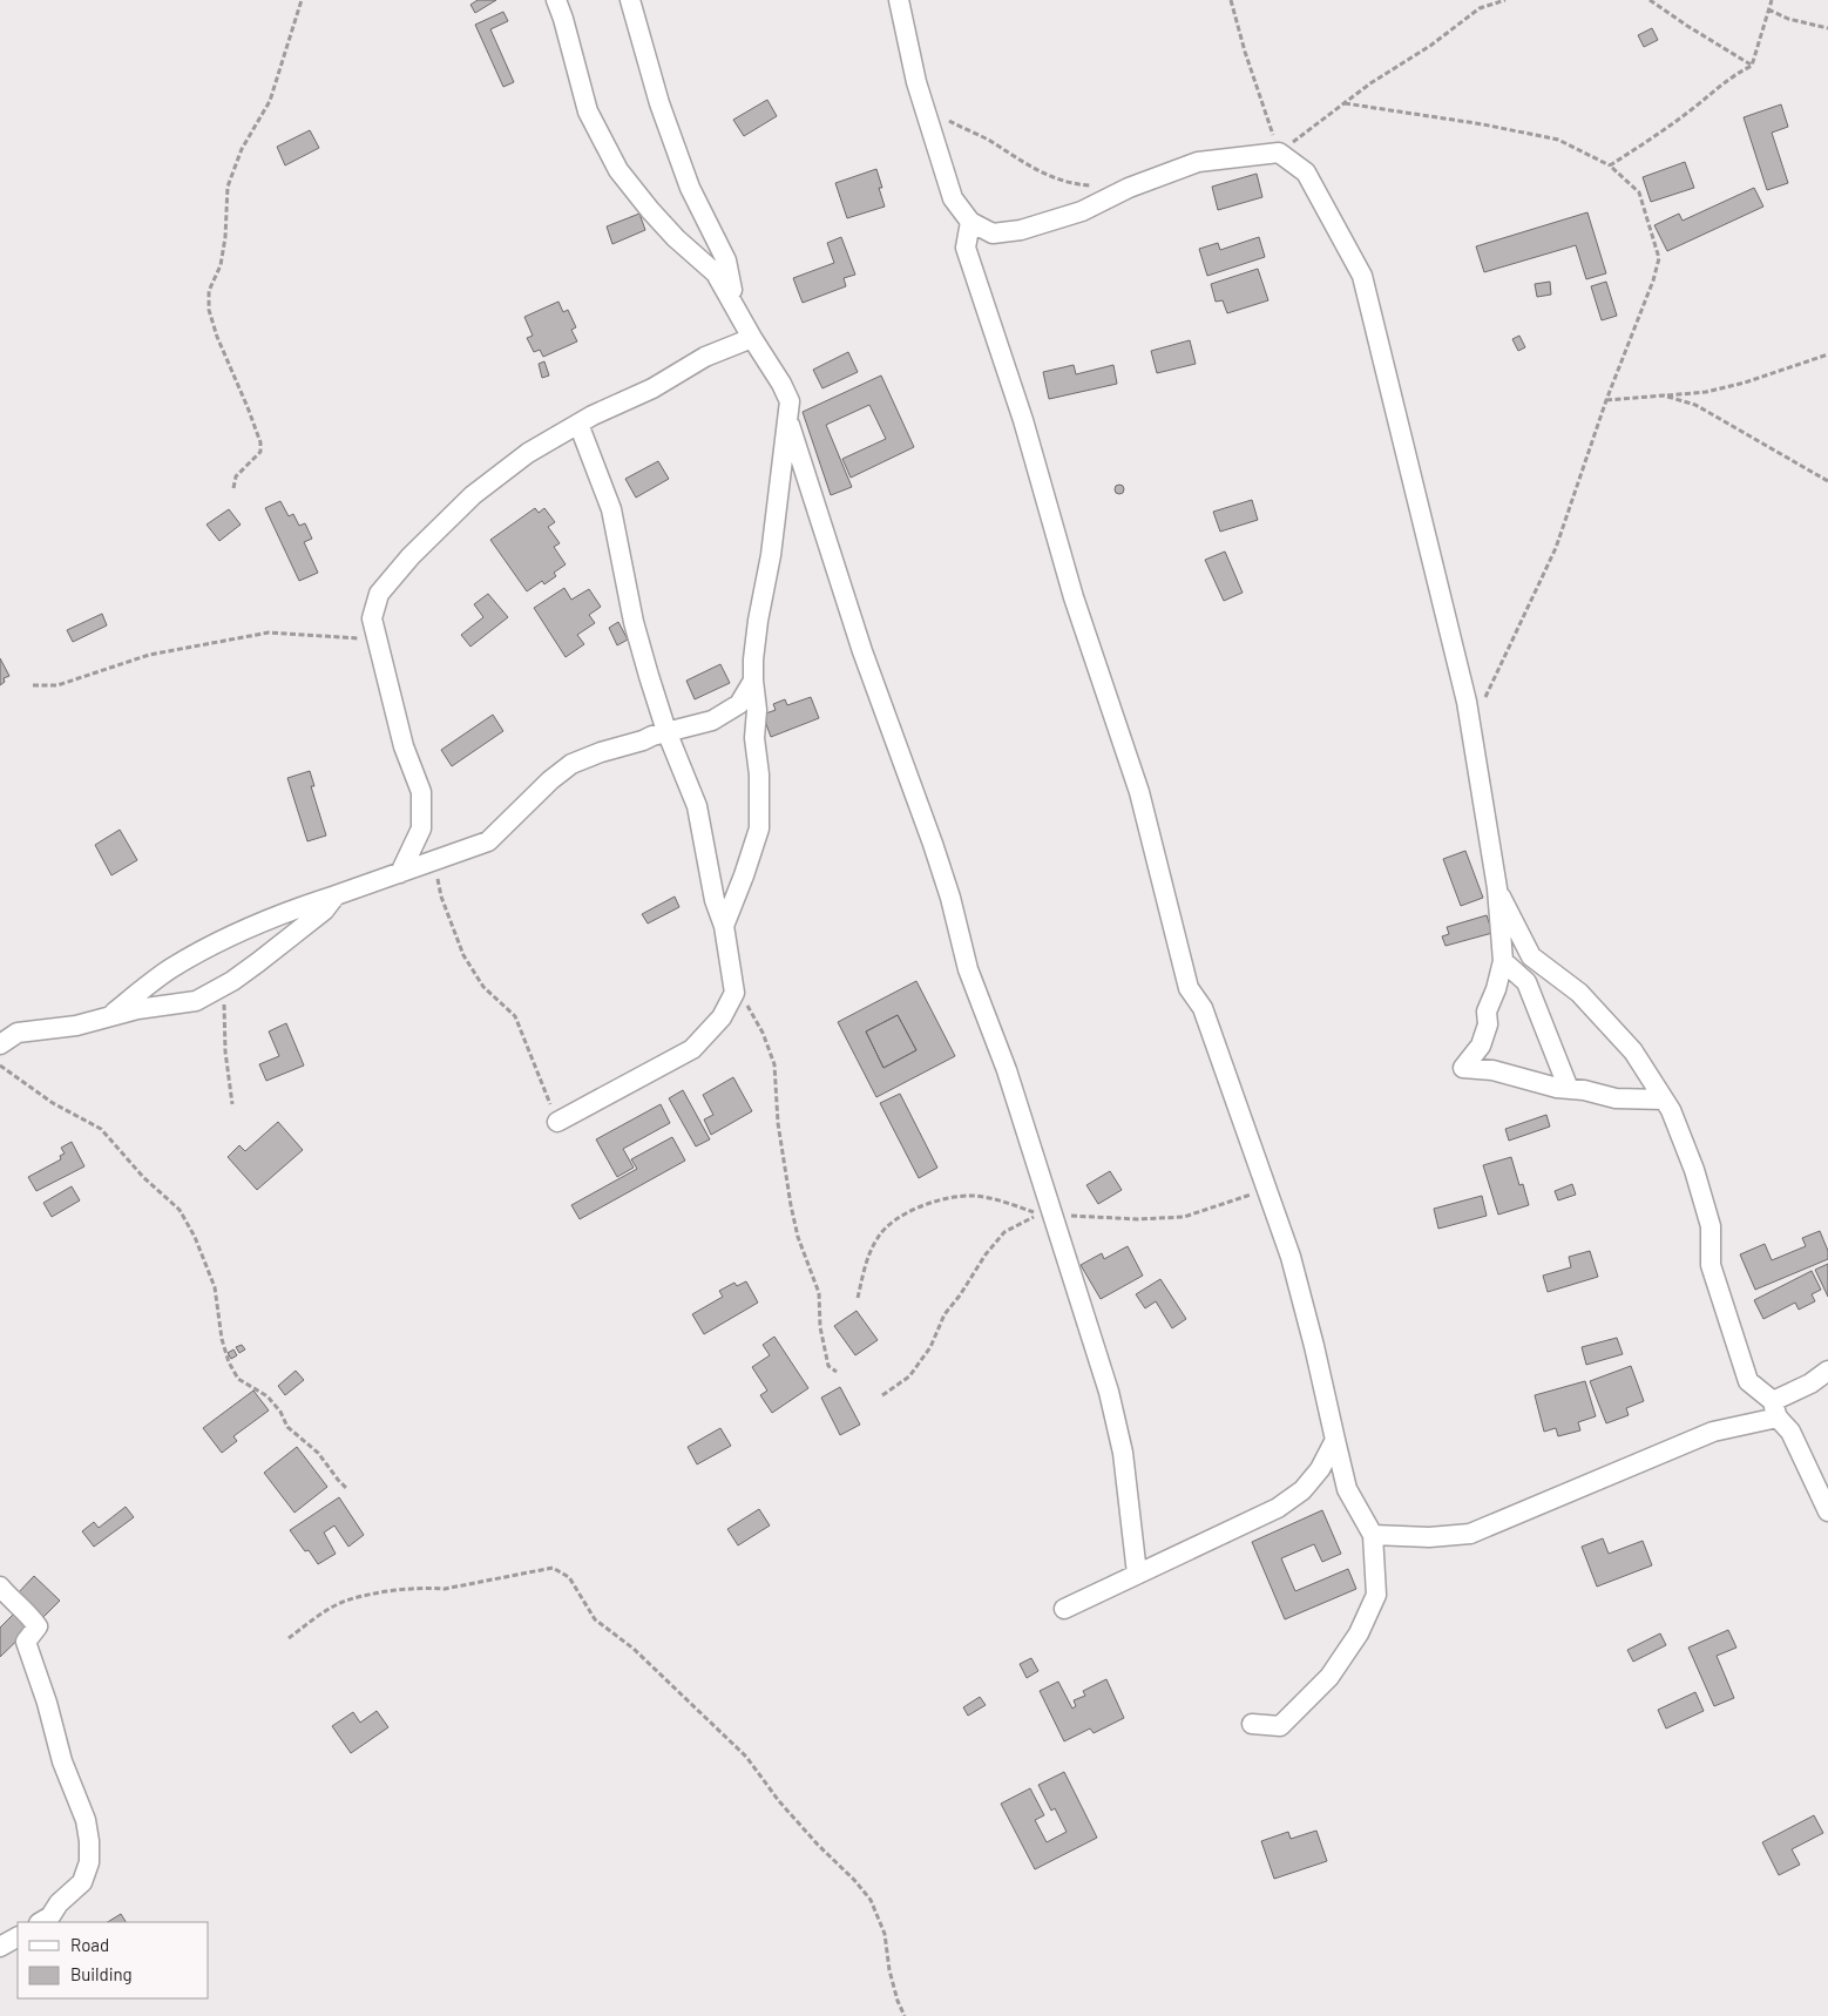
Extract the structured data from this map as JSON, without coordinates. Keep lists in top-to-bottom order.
{
  "legend": ["Road", "Building"]
}
